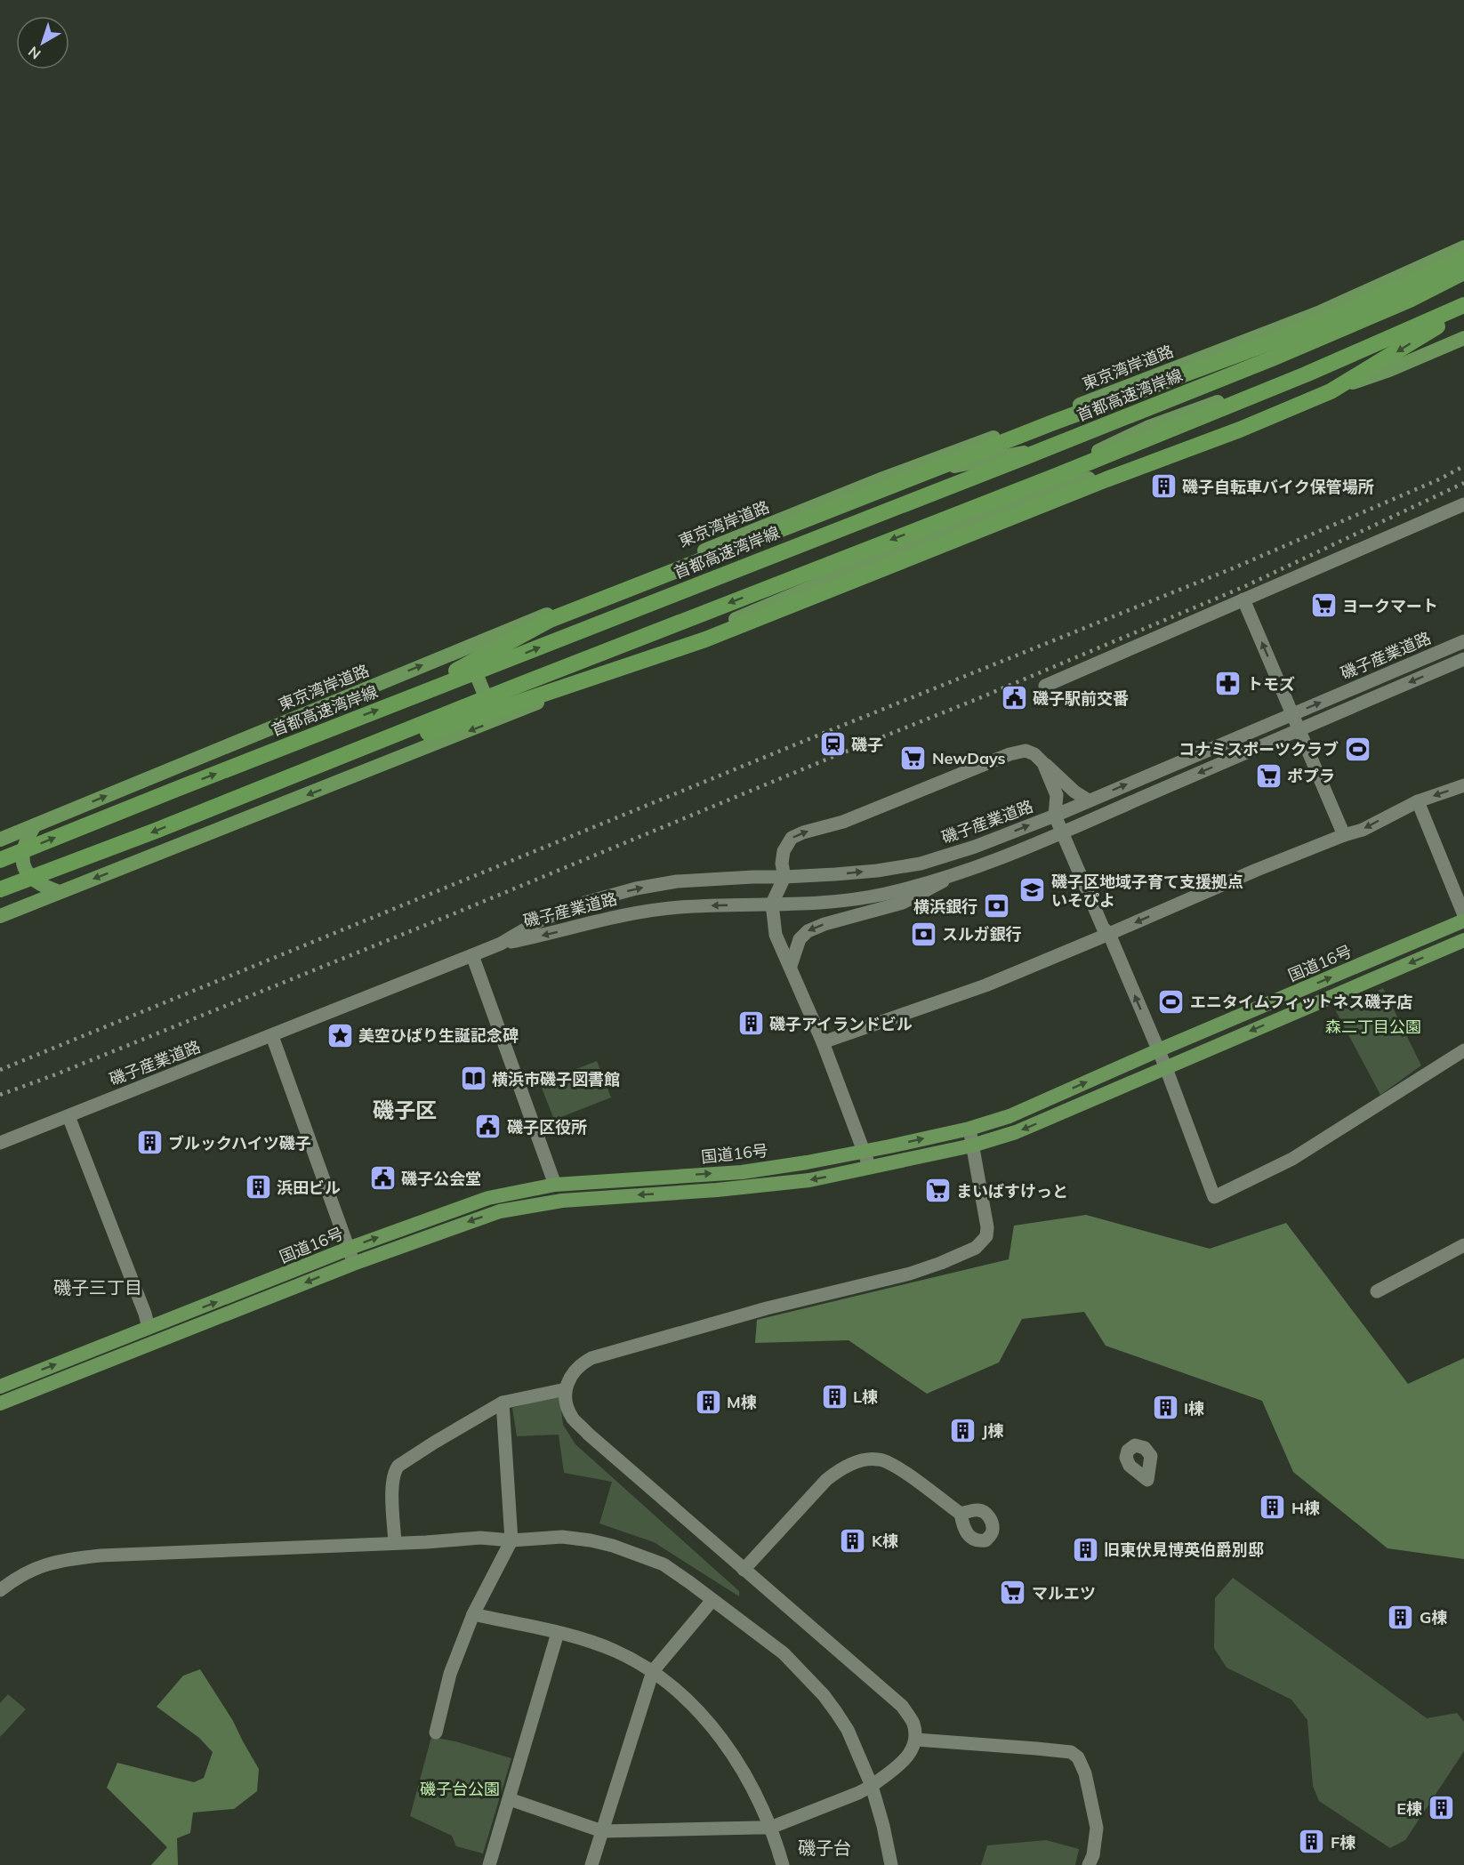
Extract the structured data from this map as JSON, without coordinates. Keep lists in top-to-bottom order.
{
  "streets": {
    "highway": ["東京湾岸道路", "首都高速湾岸線", "国道16号"],
    "street": ["磯子産業道路"]
  },
  "districts": ["磯子区", "磯子三丁目", "磯子台"],
  "parks": ["森二丁目公園", "磯子台公園"],
  "places": {
    "building": [
      "磯子自転車バイク保管場所",
      "磯子アイランドビル",
      "ブルックハイツ磯子",
      "浜田ビル",
      "L棟",
      "M棟",
      "I棟",
      "J棟",
      "H棟",
      "K棟",
      "旧東伏見博英伯爵別邸",
      "G棟",
      "E棟",
      "F棟"
    ],
    "supermarket": [
      "ヨークマート",
      "NewDays",
      "ポプラ",
      "まいばすけっと",
      "マルエツ"
    ],
    "pharmacy": ["トモズ"],
    "public building": ["磯子駅前交番", "磯子区役所", "磯子公会堂"],
    "station": ["磯子"],
    "sports": ["コナミスポーツクラブ", "エニタイムフィットネス磯子店"],
    "school or university": ["磯子区地域子育て支援拠点 いそぴよ"],
    "bank": ["横浜銀行", "スルガ銀行"],
    "place": ["美空ひばり生誕記念碑"],
    "library": ["横浜市磯子図書館"]
  },
  "north": "bottom left"
}
